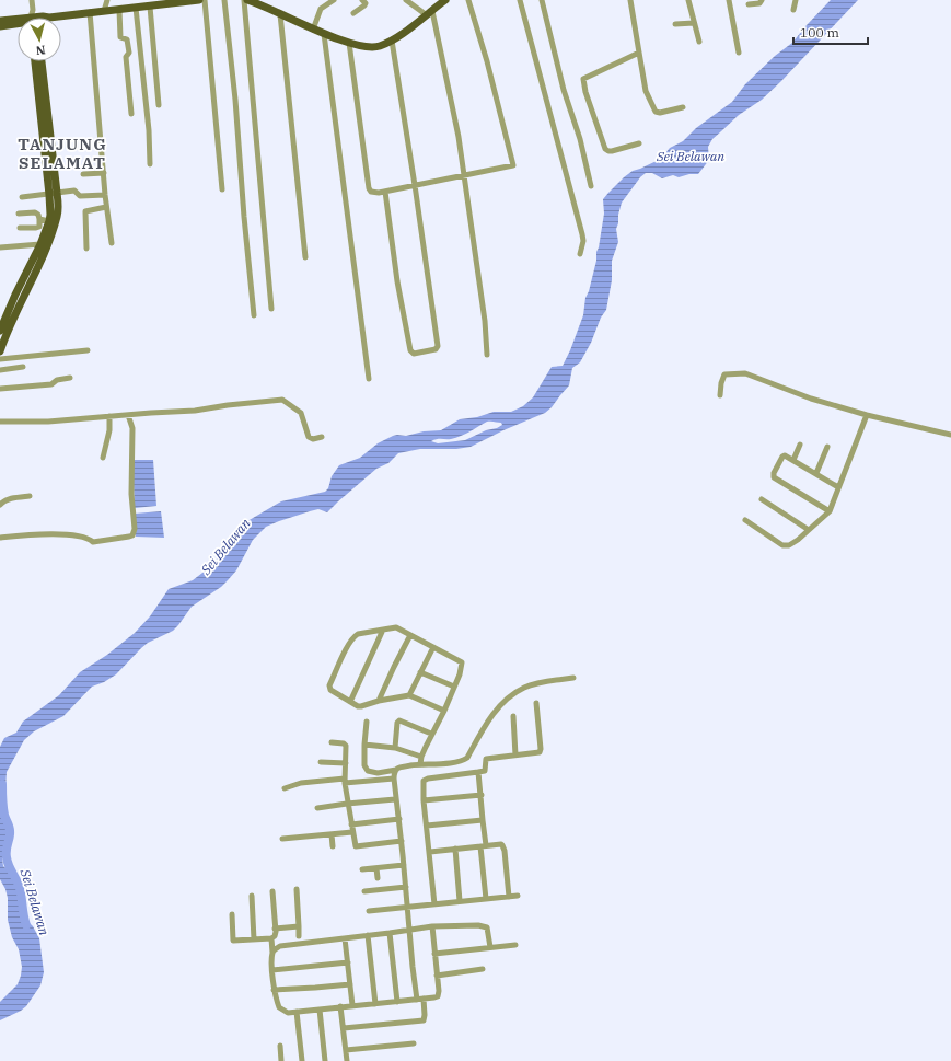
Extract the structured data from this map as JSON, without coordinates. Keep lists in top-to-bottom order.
{
  "districts": ["TANJUNG SELAMAT"],
  "water": ["Sei Belawan"],
  "scale_bar": "100 m",
  "north": "bottom"
}
